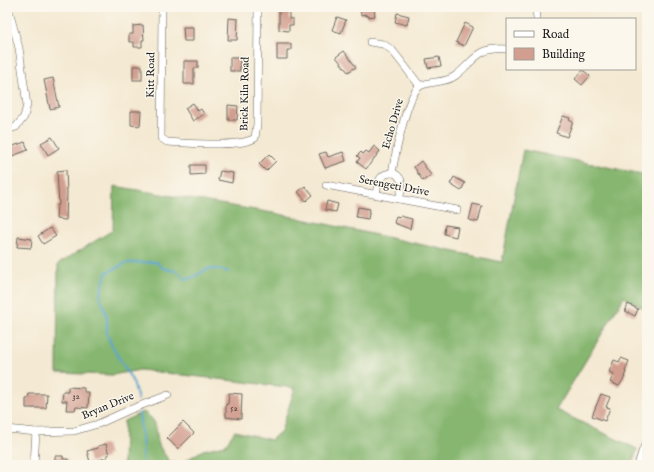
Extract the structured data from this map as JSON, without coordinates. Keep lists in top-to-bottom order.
{
  "streets": {
    "street": [
      "Kitt Road",
      "Brick Kiln Road",
      "Echo Drive",
      "Serengeti Drive",
      "Bryan Drive"
    ]
  },
  "crossings": [
    ["Kitt Road", "Brick Kiln Road"],
    ["Echo Drive", "Serengeti Drive"]
  ],
  "house_numbers": ["32", "52"],
  "legend": ["Road", "Building"]
}
